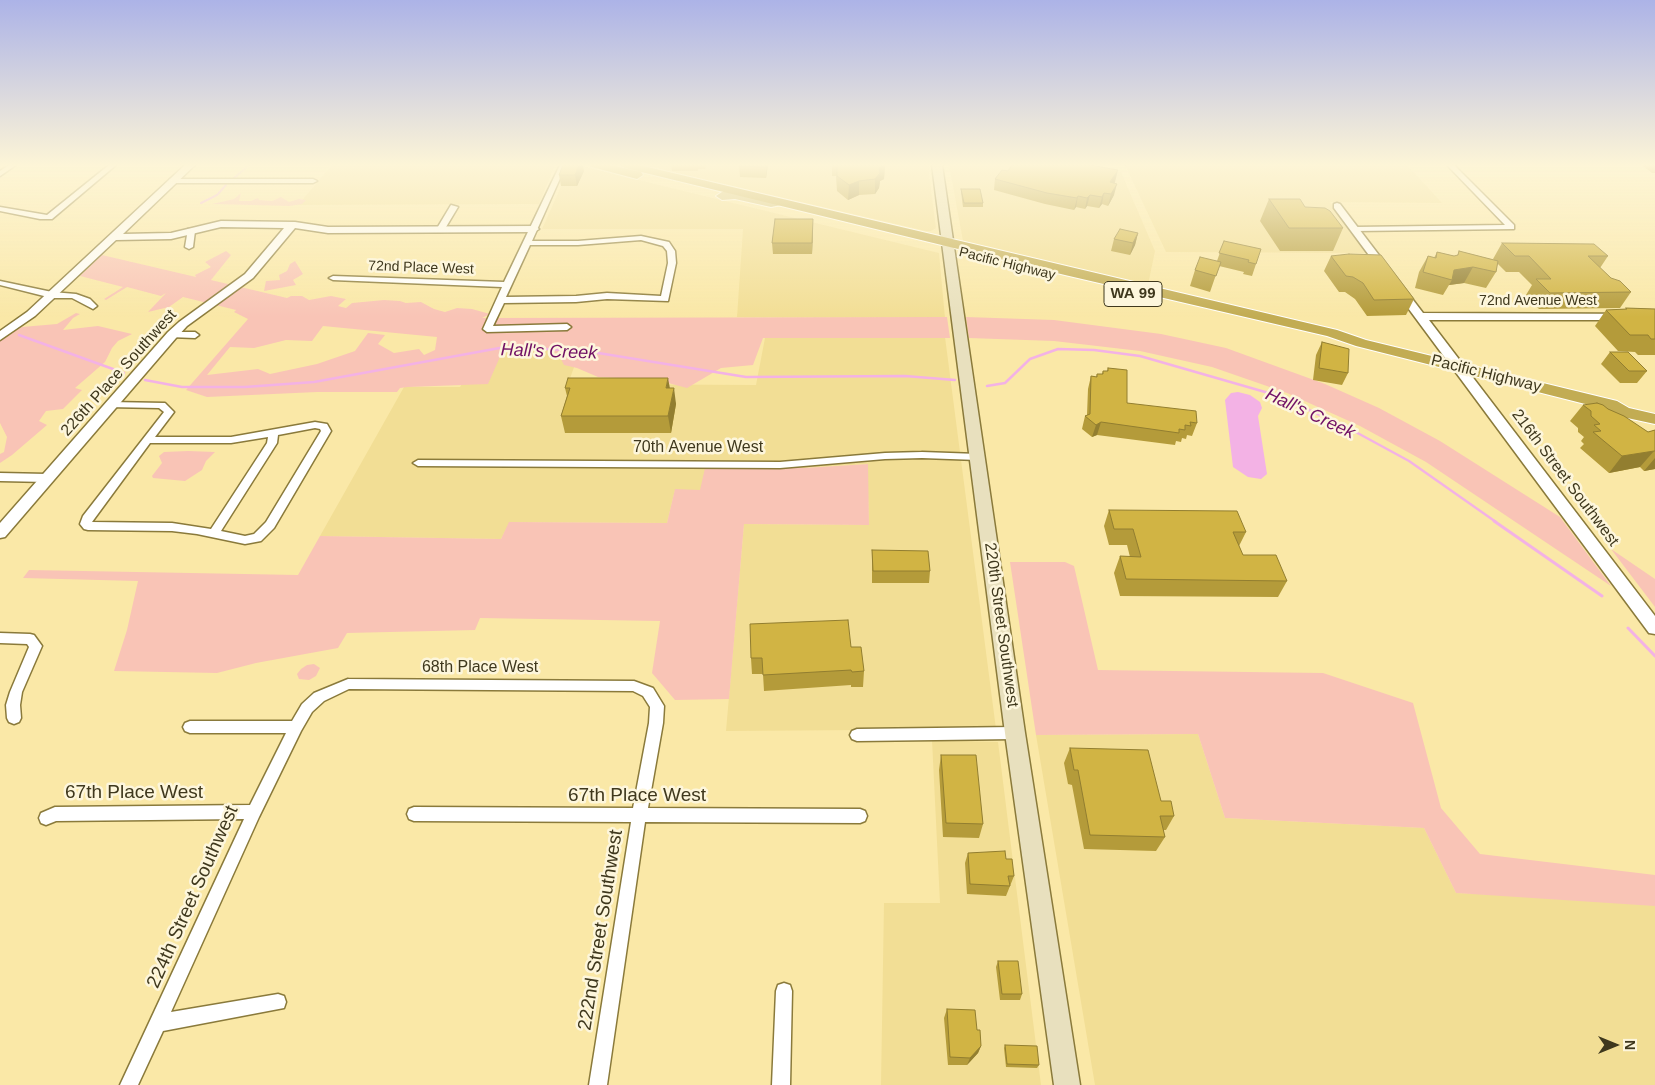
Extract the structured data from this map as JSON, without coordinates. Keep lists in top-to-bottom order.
{
  "streets": {
    "highway": ["Pacific Highway", "WA 99"],
    "main road": ["220th Street Southwest"],
    "street": [
      "72nd Place West",
      "72nd Avenue West",
      "226th Place Southwest",
      "70th Avenue West",
      "216th Street Southwest",
      "68th Place West",
      "67th Place West",
      "224th Street Southwest",
      "222nd Street Southwest"
    ]
  },
  "crossings": [
    ["Pacific Highway", "216th Street Southwest"],
    ["Pacific Highway", "220th Street Southwest"],
    ["72nd Avenue West", "216th Street Southwest"],
    ["70th Avenue West", "220th Street Southwest"],
    ["68th Place West", "224th Street Southwest"],
    ["68th Place West", "222nd Street Southwest"],
    ["67th Place West", "224th Street Southwest"],
    ["67th Place West", "222nd Street Southwest"]
  ],
  "water": ["Hall's Creek"],
  "north": "right"
}
